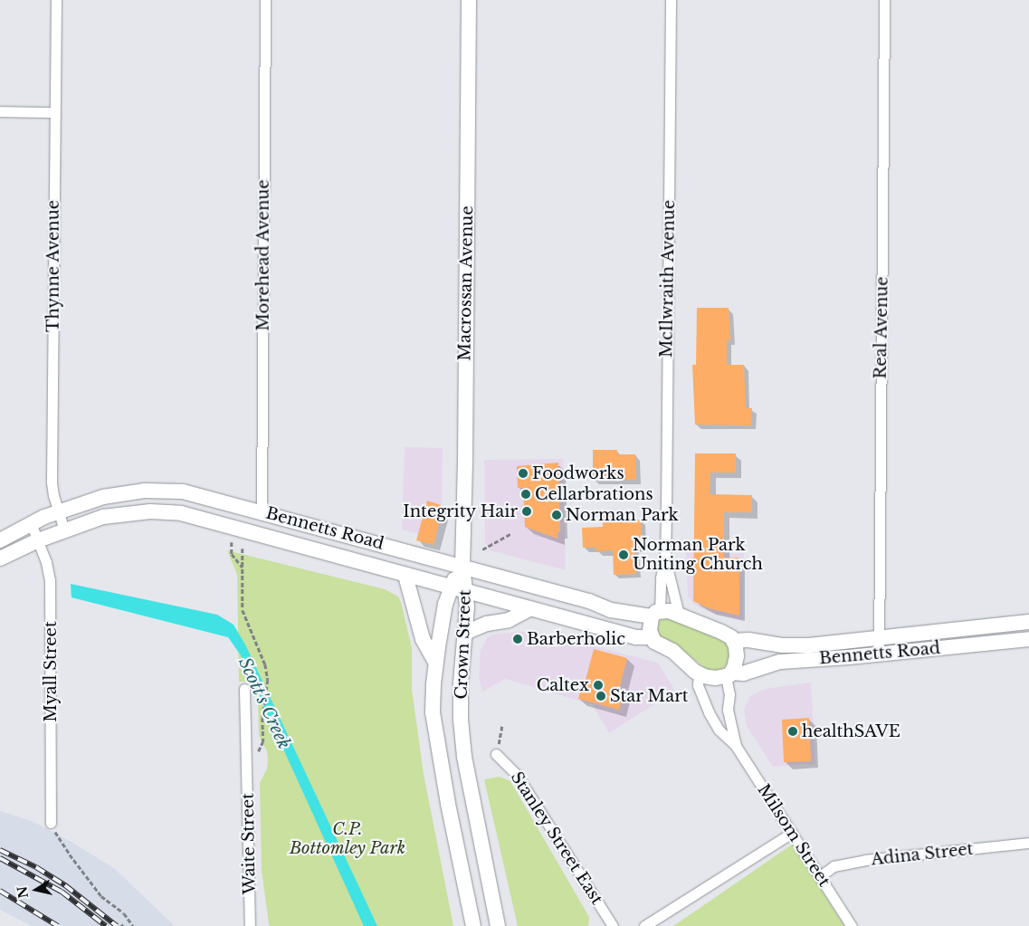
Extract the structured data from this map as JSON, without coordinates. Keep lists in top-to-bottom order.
{
  "streets": {
    "main road": ["Macrossan Avenue", "Bennetts Road", "Crown Street"],
    "street": [
      "Morehead Avenue",
      "Thynne Avenue",
      "McIlwraith Avenue",
      "Real Avenue",
      "Myall Street",
      "Milsom Street",
      "Stanley Street East",
      "Waite Street",
      "Adina Street"
    ]
  },
  "crossings": [
    ["Morehead Avenue", "Bennetts Road"],
    ["Thynne Avenue", "Bennetts Road"],
    ["McIlwraith Avenue", "Bennetts Road"],
    ["Macrossan Avenue", "Bennetts Road"],
    ["Macrossan Avenue", "Crown Street"],
    ["Real Avenue", "Bennetts Road"],
    ["Bennetts Road", "Crown Street"],
    ["Bennetts Road", "Myall Street"],
    ["Bennetts Road", "Milsom Street"],
    ["Milsom Street", "Adina Street"]
  ],
  "water": ["Scott's Creek"],
  "parks": ["C.P. Bottomley Park"],
  "places": [
    "Foodworks",
    "Cellarbrations",
    "Integrity Hair",
    "Norman Park",
    "Norman Park Uniting Church",
    "Barberholic",
    "Caltex",
    "Star Mart",
    "healthSAVE"
  ],
  "north": "left"
}
